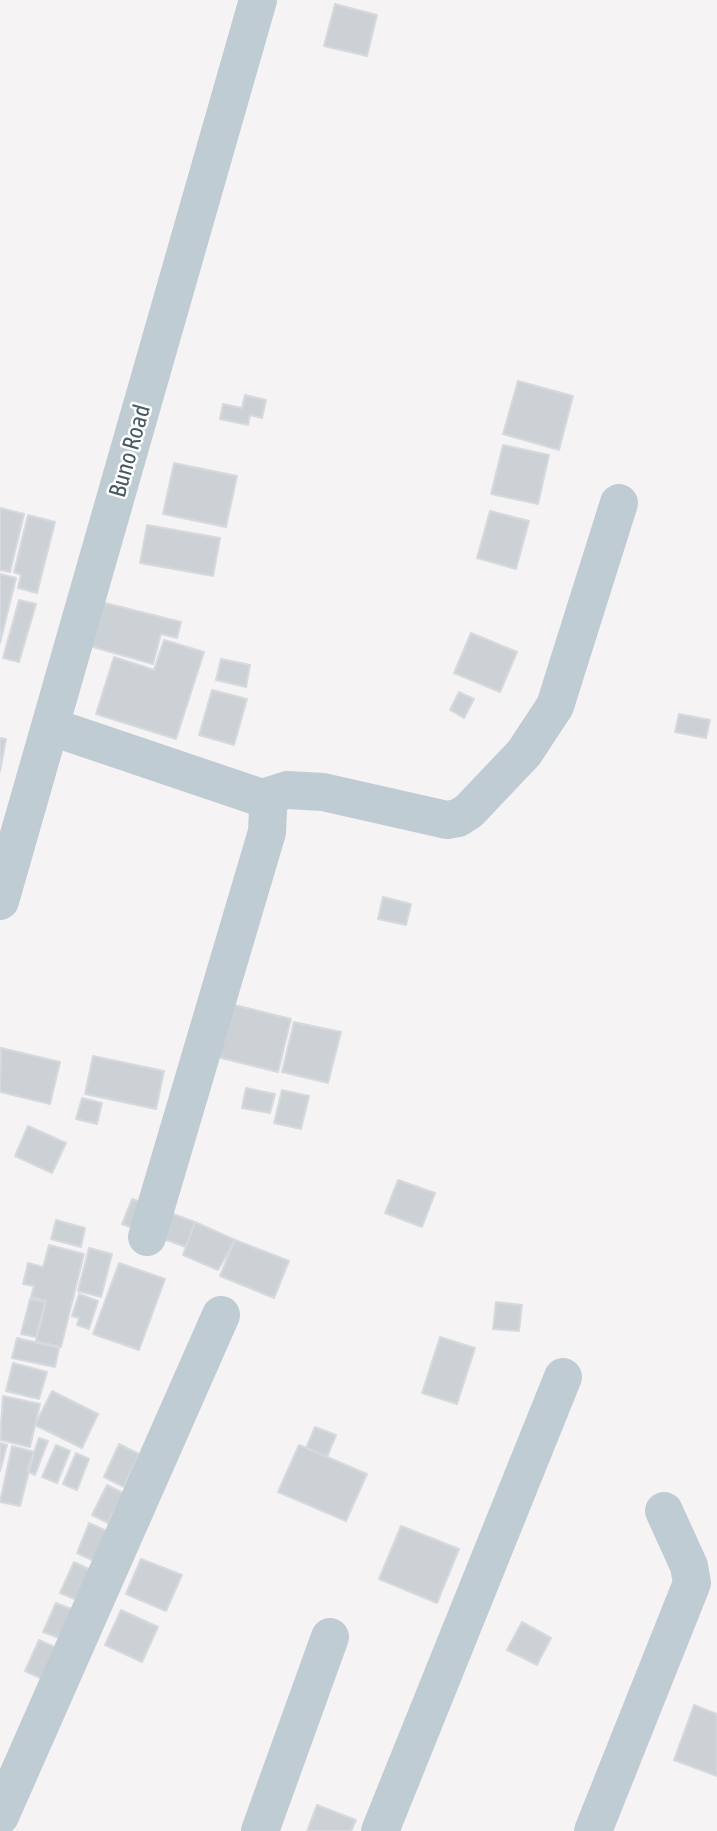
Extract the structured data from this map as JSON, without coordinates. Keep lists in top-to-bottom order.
{
  "streets": {
    "street": ["Buno Road"]
  }
}
